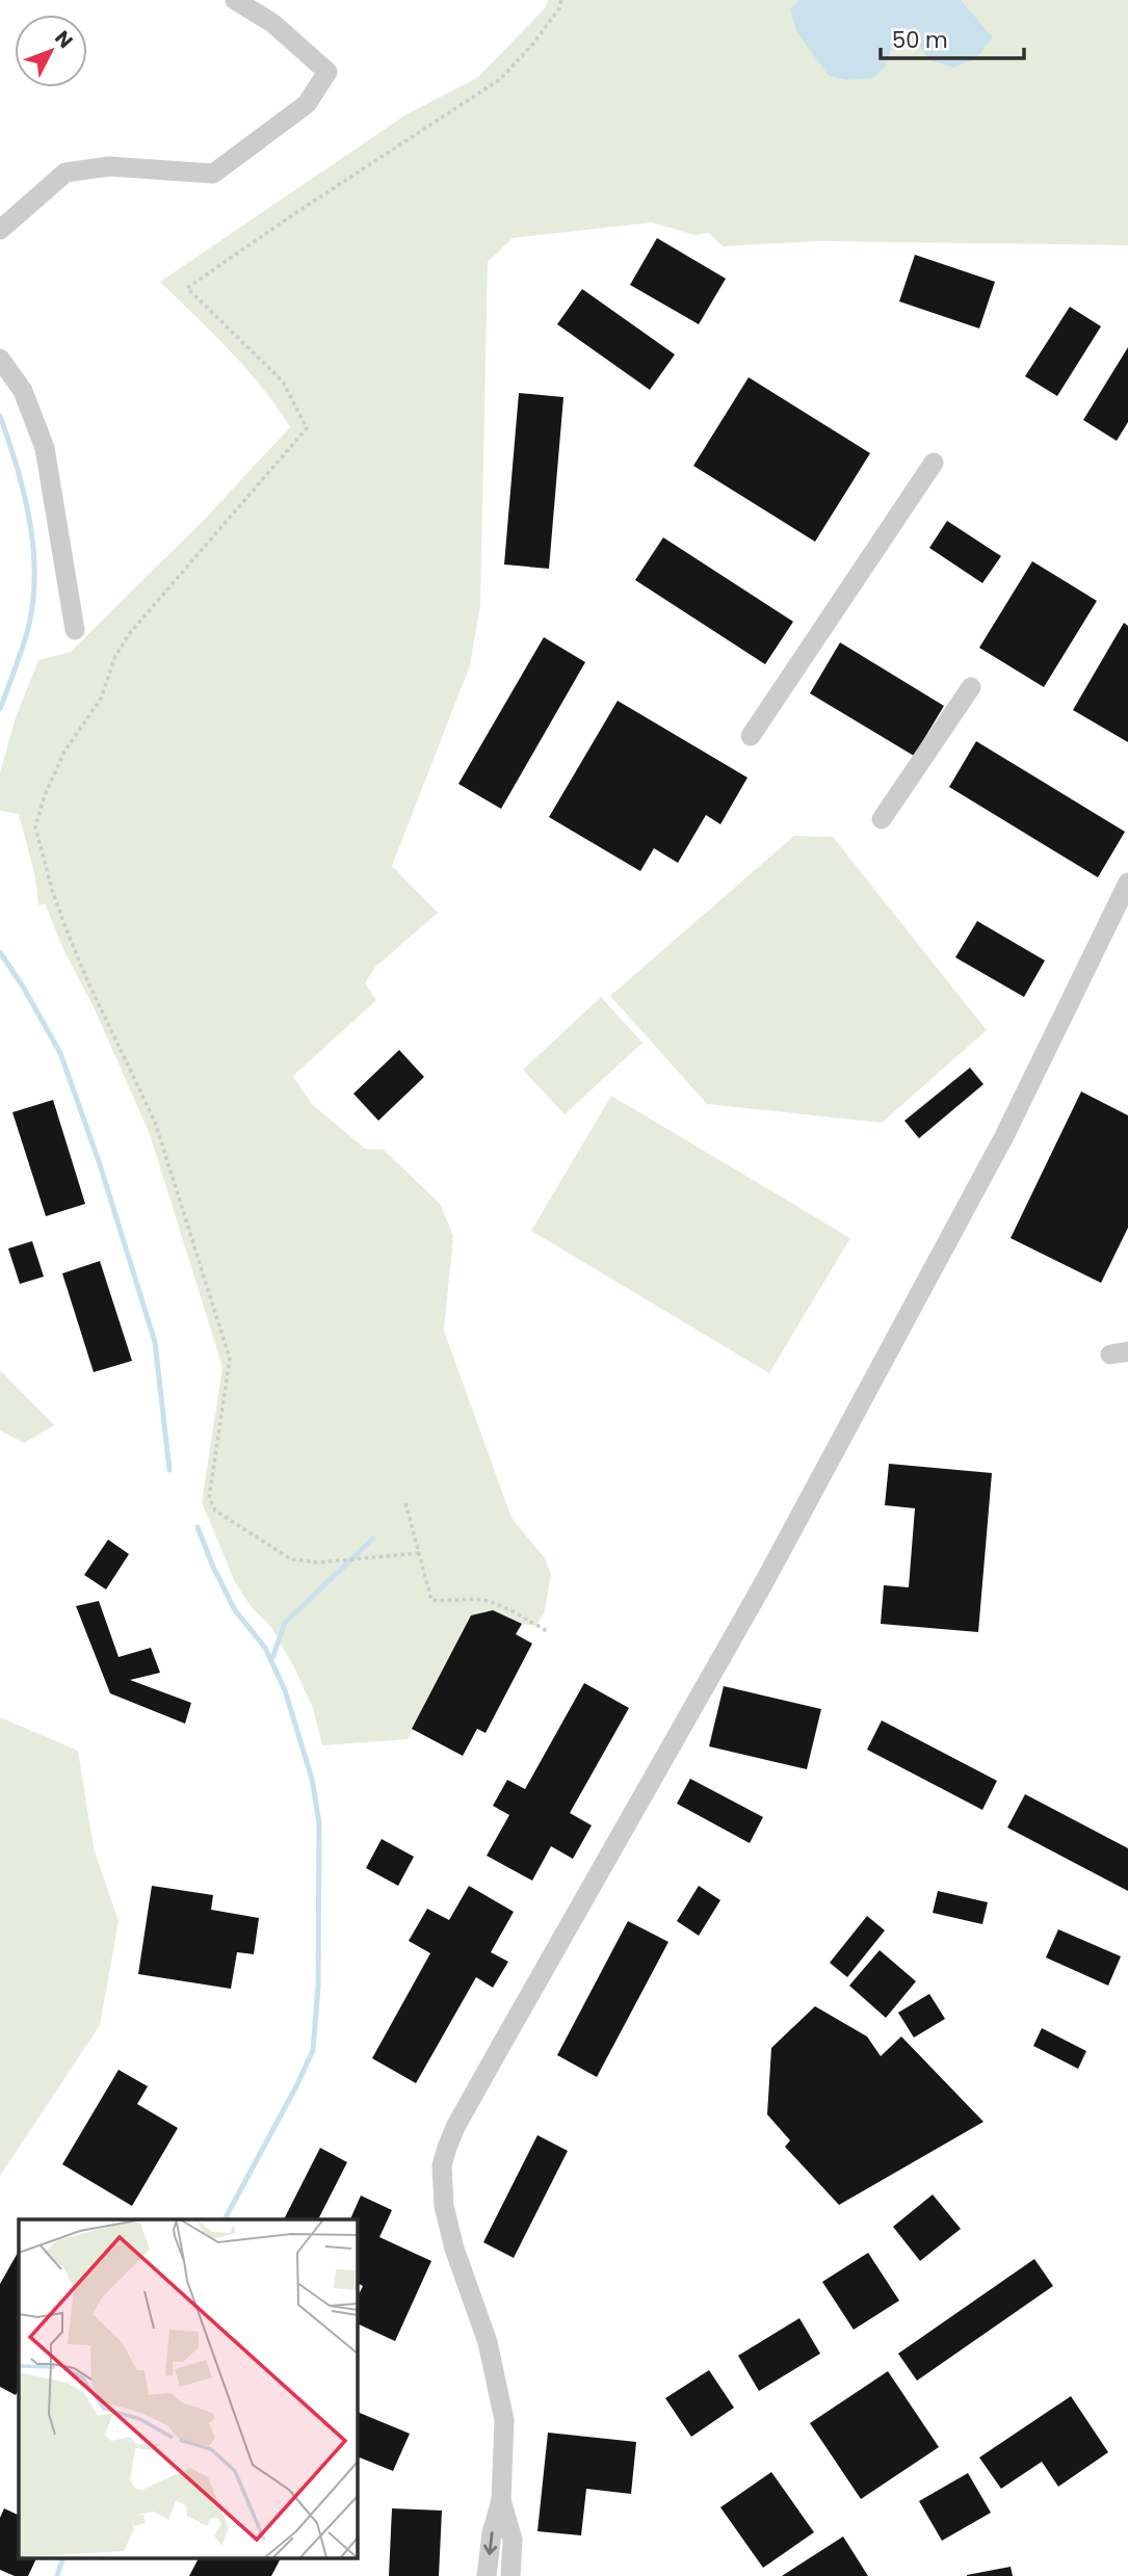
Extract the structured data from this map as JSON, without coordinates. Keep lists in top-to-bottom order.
{
  "scale_bar": "50 m",
  "north": "top right"
}
